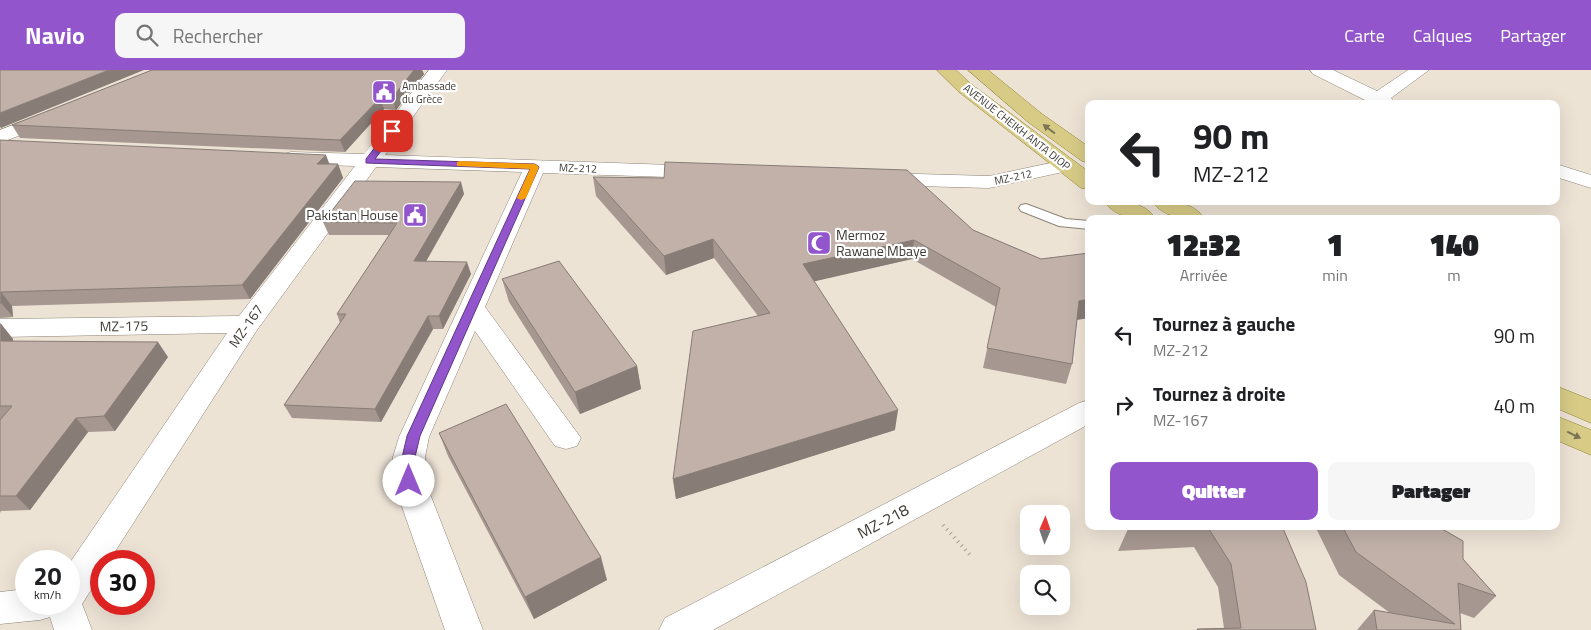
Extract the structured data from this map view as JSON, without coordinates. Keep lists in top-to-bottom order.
{
  "streets": {
    "main road": ["AVENUE CHEIKH ANTA DIOP"],
    "street": [
      "MZ-212",
      "MZ-175",
      "MZ-167",
      "MZ-218"
    ]
  },
  "crossings": [
    ["AVENUE CHEIKH ANTA DIOP", "MZ-212"],
    ["MZ-212", "MZ-167"],
    ["MZ-175", "MZ-167"]
  ],
  "places": {
    "public building": ["Ambassade du Grèce", "Pakistan House"],
    "mosque": ["Mermoz Rawane Mbaye"]
  },
  "north": "top",
  "page": {
    "header": "Navio",
    "search": "Rechercher",
    "nav": ["Carte", "Calques", "Partager"],
    "turn": ["90 m", "MZ-212"],
    "eta": [
      "12:32",
      "Arrivée",
      "1",
      "min",
      "140",
      "m"
    ],
    "list": [
      {
        "name": "Tournez à gauche",
        "note": "MZ-212",
        "value": "90 m"
      },
      {
        "name": "Tournez à droite",
        "note": "MZ-167",
        "value": "40 m"
      }
    ],
    "buttons": ["Quitter", "Partager"],
    "speed": "20 km/h",
    "limit": "30"
  }
}
